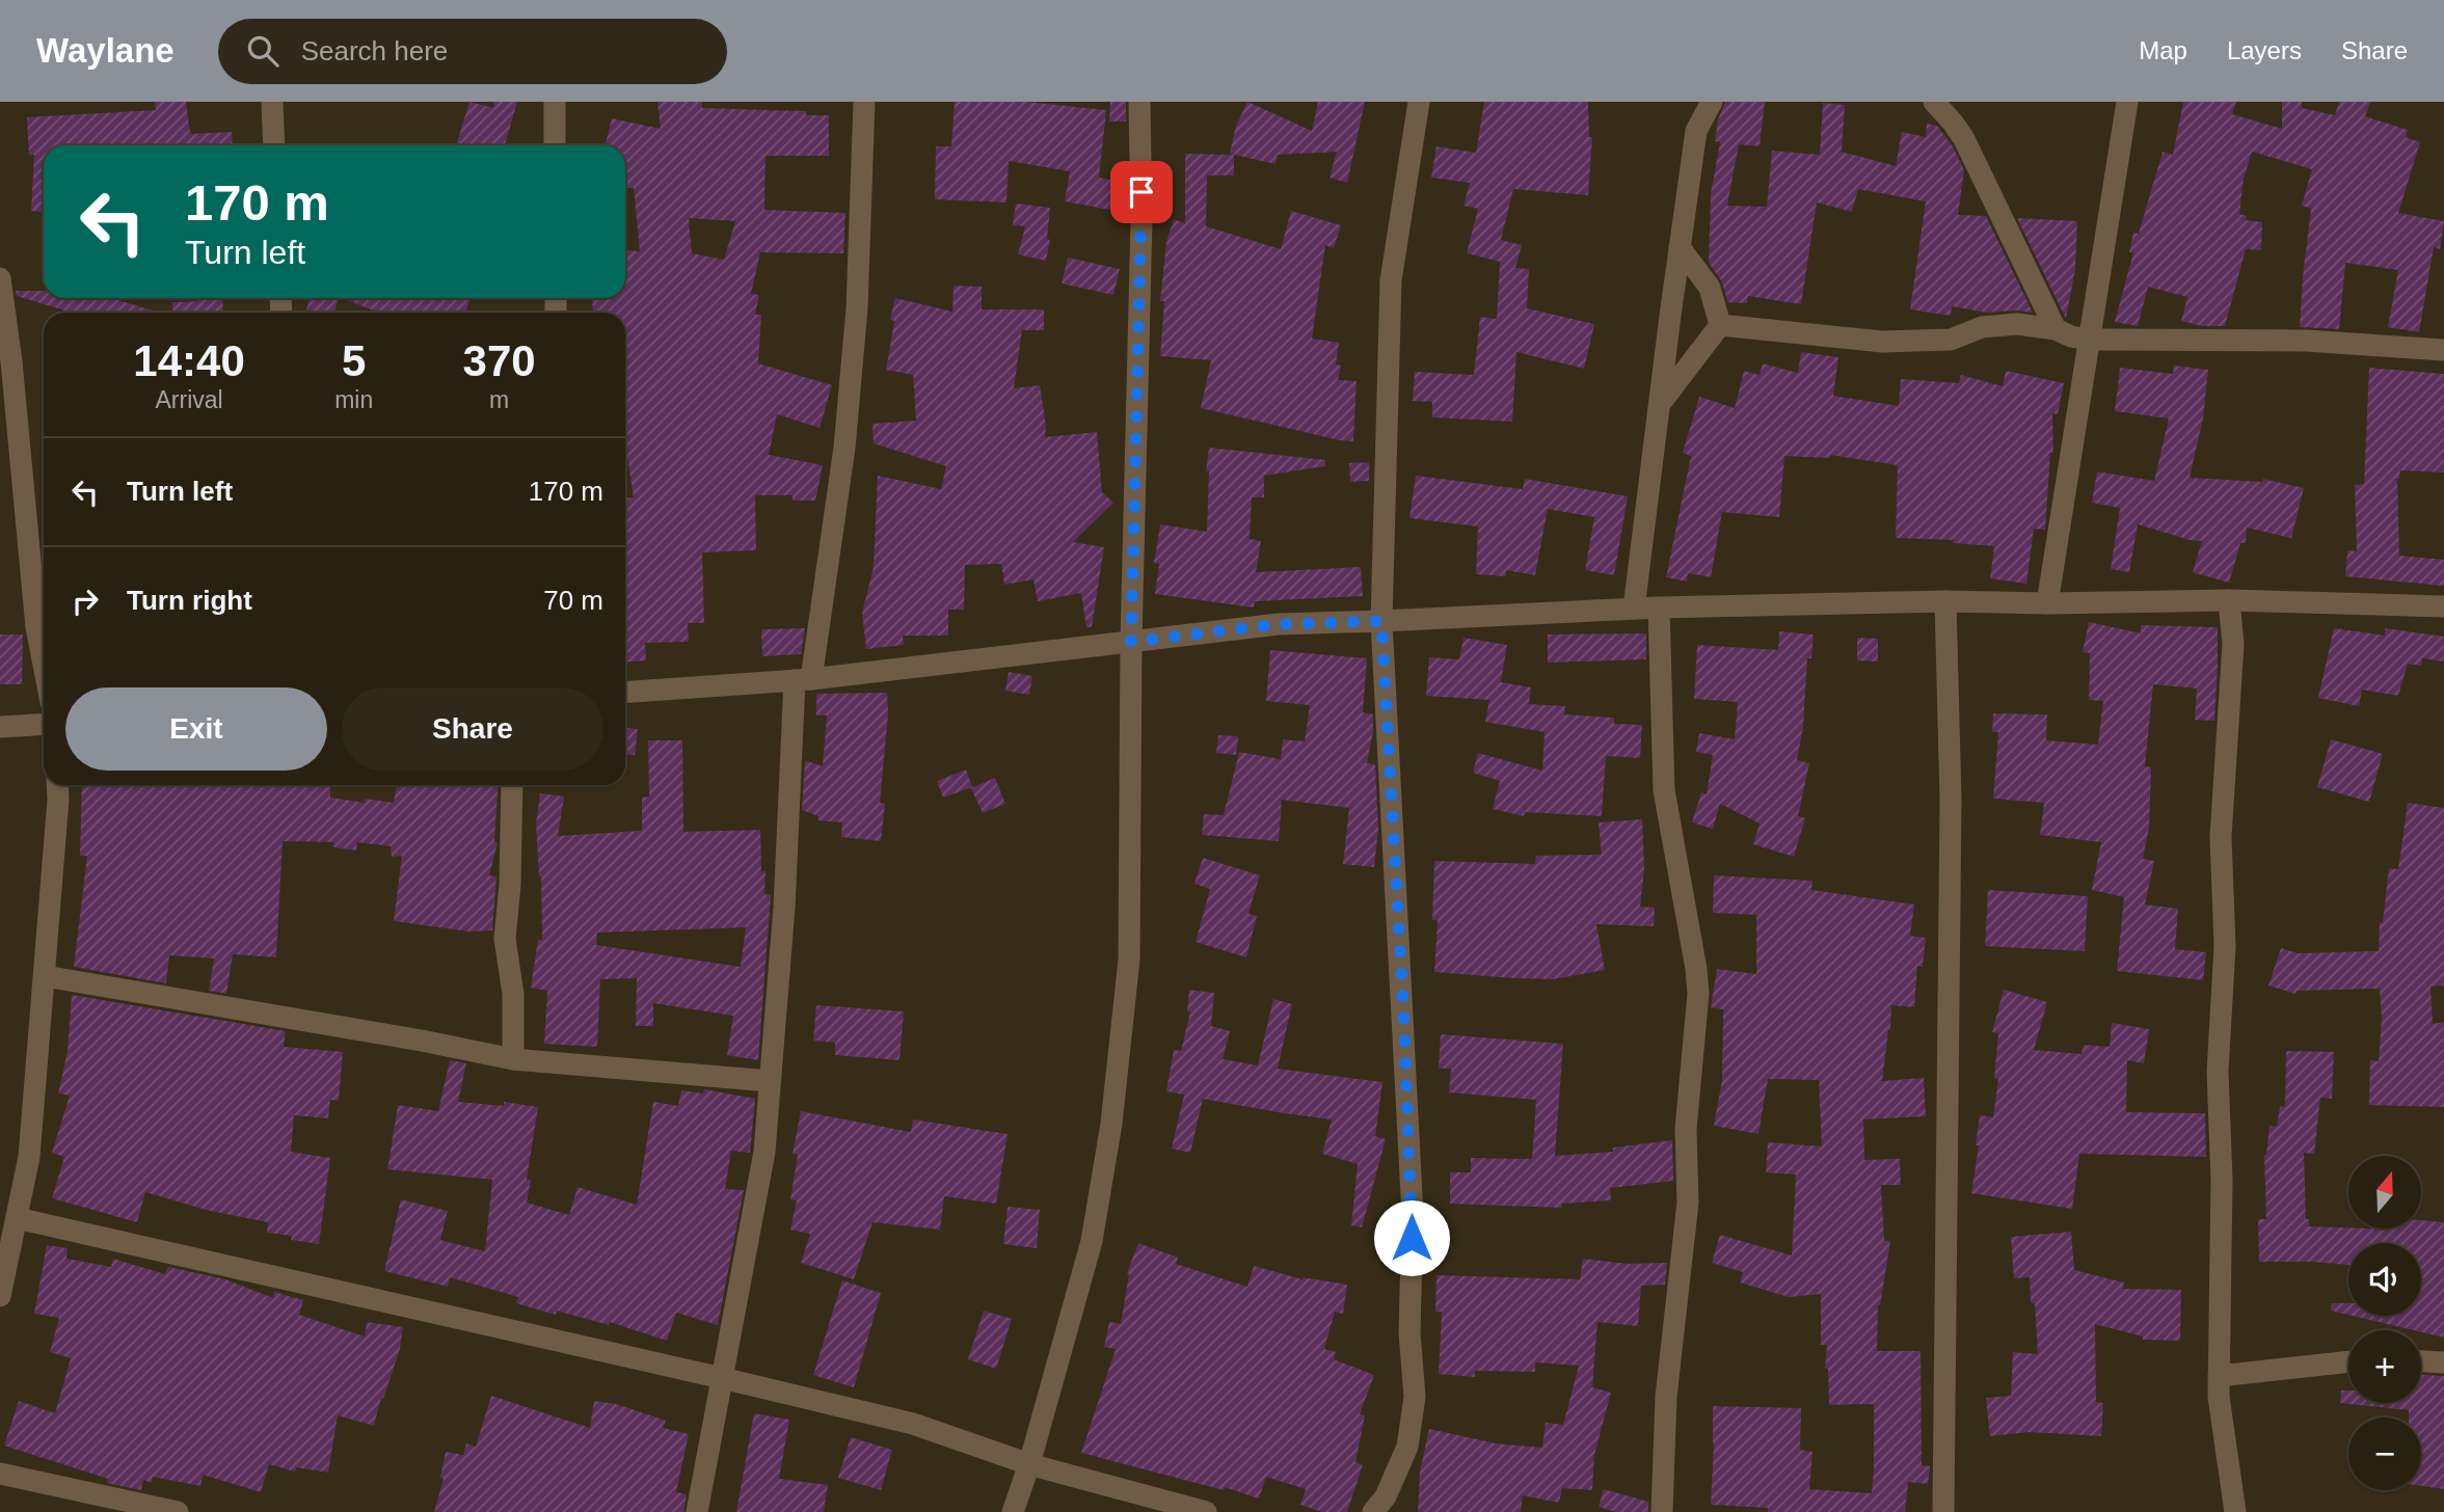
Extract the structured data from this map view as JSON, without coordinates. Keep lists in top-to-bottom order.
{
  "north": "top",
  "page": {
    "header": "Waylane",
    "search": "Search here",
    "nav": ["Map", "Layers", "Share"],
    "turn": ["170 m", "Turn left"],
    "eta": [
      "14:40",
      "Arrival",
      "5",
      "min",
      "370",
      "m"
    ],
    "list": [
      {
        "name": "Turn left",
        "value": "170 m"
      },
      {
        "name": "Turn right",
        "value": "70 m"
      }
    ],
    "buttons": ["Exit", "Share"],
    "map_buttons": ["+", "−"]
  }
}
